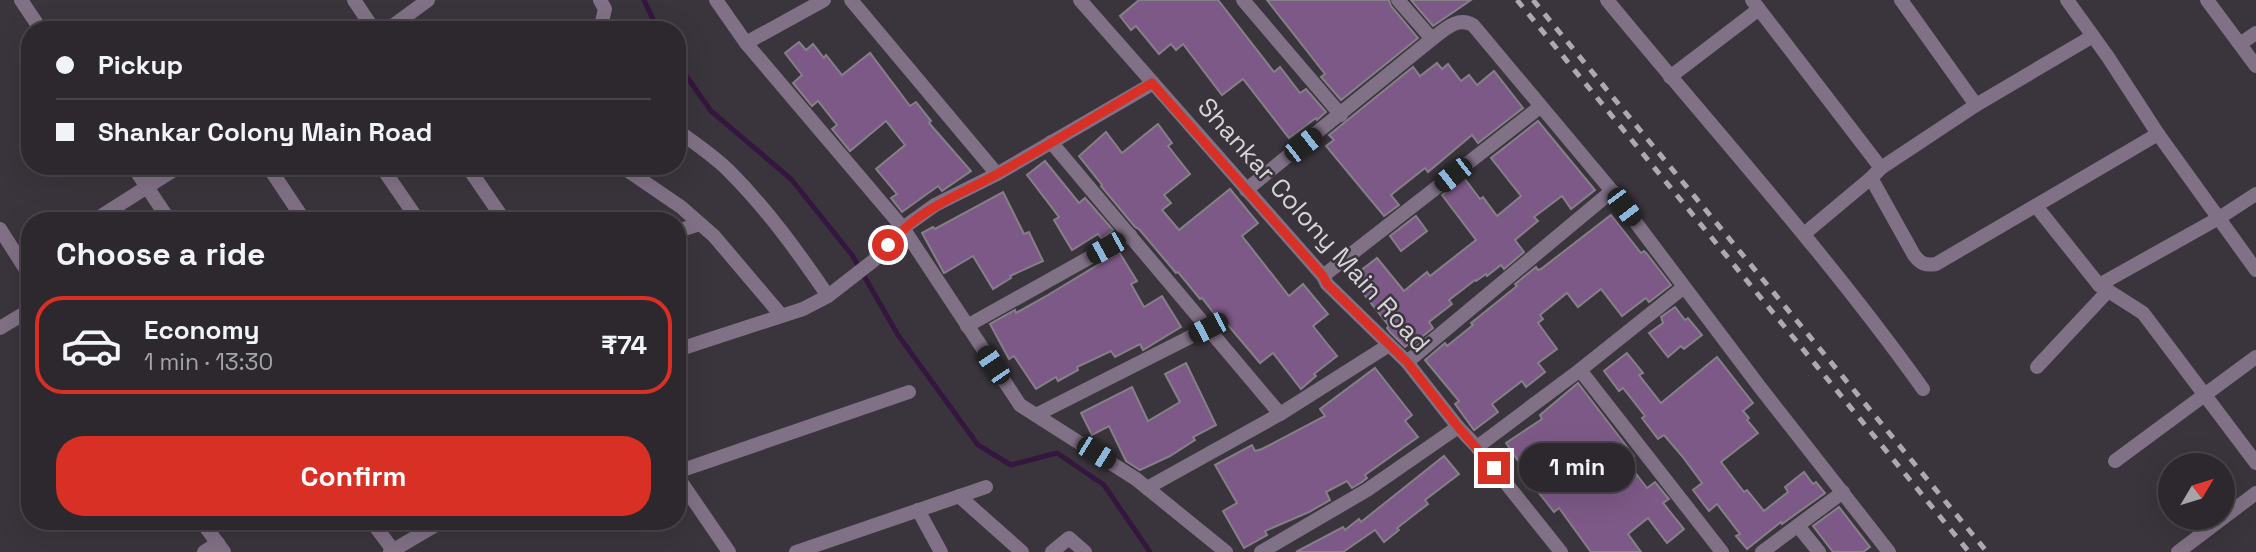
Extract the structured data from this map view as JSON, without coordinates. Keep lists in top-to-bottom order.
{
  "streets": {
    "street": ["Shankar Colony Main Road"]
  },
  "north": "top right",
  "page": {
    "banner": ["Pickup", "Shankar Colony Main Road"],
    "heading": "Choose a ride",
    "list": [
      {
        "name": "Economy",
        "note": "1 min · 13:30",
        "value": "₹74"
      }
    ],
    "buttons": "Confirm",
    "bubble": "1 min"
  }
}
